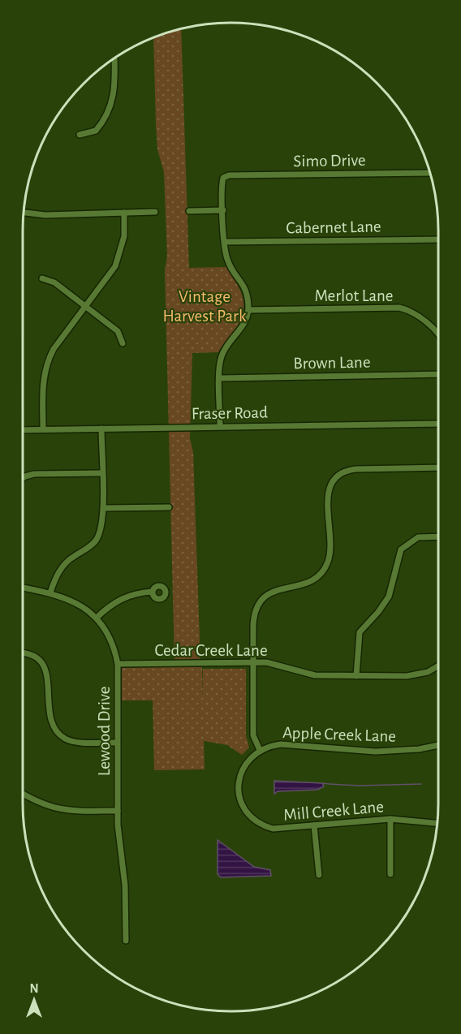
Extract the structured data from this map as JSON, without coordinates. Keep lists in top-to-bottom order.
{
  "streets": {
    "street": [
      "Simo Drive",
      "Cabernet Lane",
      "Merlot Lane",
      "Brown Lane",
      "Fraser Road",
      "Cedar Creek Lane",
      "Lewood Drive",
      "Apple Creek Lane",
      "Mill Creek Lane"
    ]
  },
  "crossings": [
    ["Cedar Creek Lane", "Lewood Drive"],
    ["Apple Creek Lane", "Mill Creek Lane"]
  ],
  "parks": ["Vintage Harvest Park"],
  "north": "top"
}
